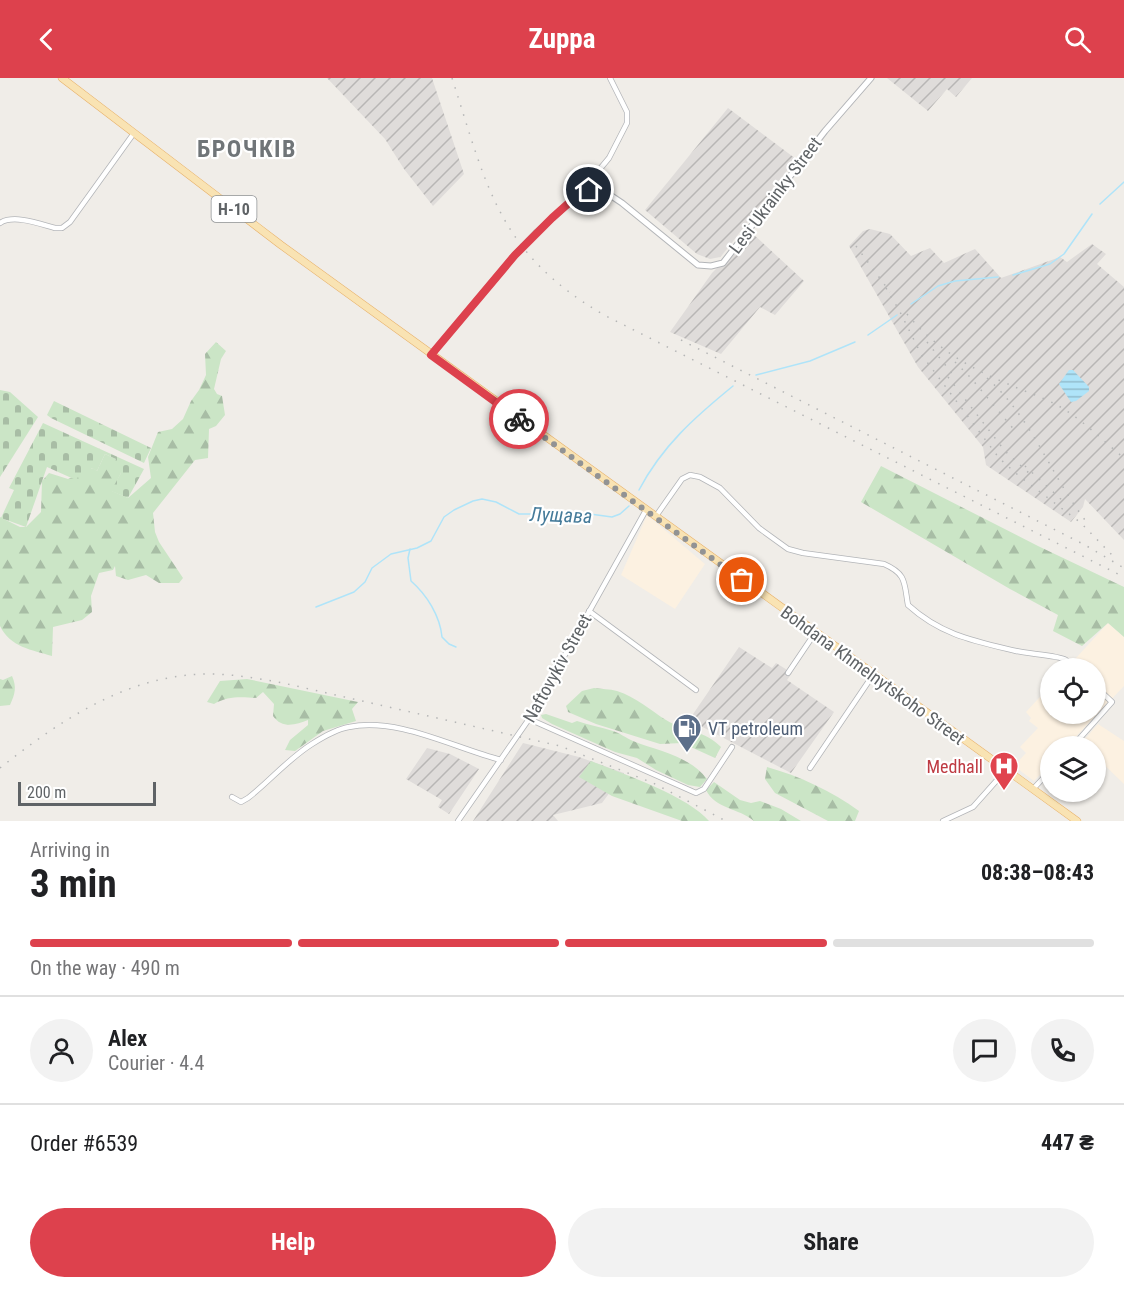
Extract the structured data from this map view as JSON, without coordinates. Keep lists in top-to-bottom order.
{
  "streets": {
    "main road": ["Н-10", "Bohdana Khmelnytskoho Street"],
    "street": ["Lesi Ukrainky Street", "Naftovykiv Street"]
  },
  "crossings": [
    ["Н-10", "Bohdana Khmelnytskoho Street"],
    ["Naftovykiv Street", "Bohdana Khmelnytskoho Street"]
  ],
  "districts": ["БРОЧКІВ"],
  "water": ["Лущава"],
  "places": {
    "fuel station": ["VT petroleum"],
    "hospital": ["Medhall"]
  },
  "scale_bar": "200 m",
  "page": {
    "header": "Zuppa",
    "scale": "200 m",
    "heading": ["3 min", "Arriving in", "08:38–08:43"],
    "panel": [
      "Alex",
      "Courier · 4.4",
      "Order #6539",
      "447 ₴"
    ],
    "bar": "On the way · 490 m",
    "buttons": ["Help", "Share"]
  }
}
